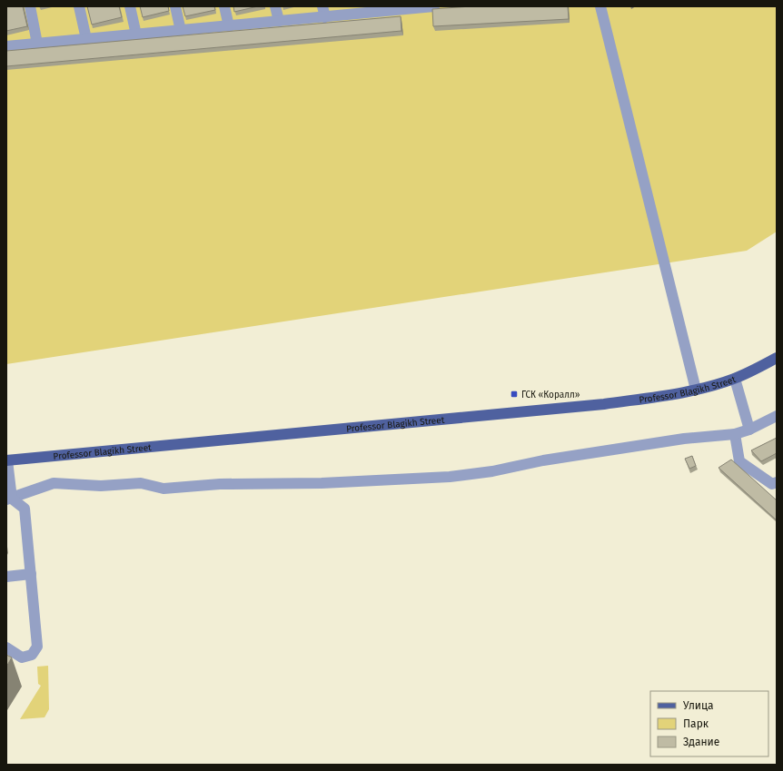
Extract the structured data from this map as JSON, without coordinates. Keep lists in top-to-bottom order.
{
  "streets": {
    "main road": ["Professor Blagikh Street"]
  },
  "places": {
    "transit": ["ГСК «Коралл»"]
  },
  "legend": ["Улица", "Парк", "Здание"]
}
